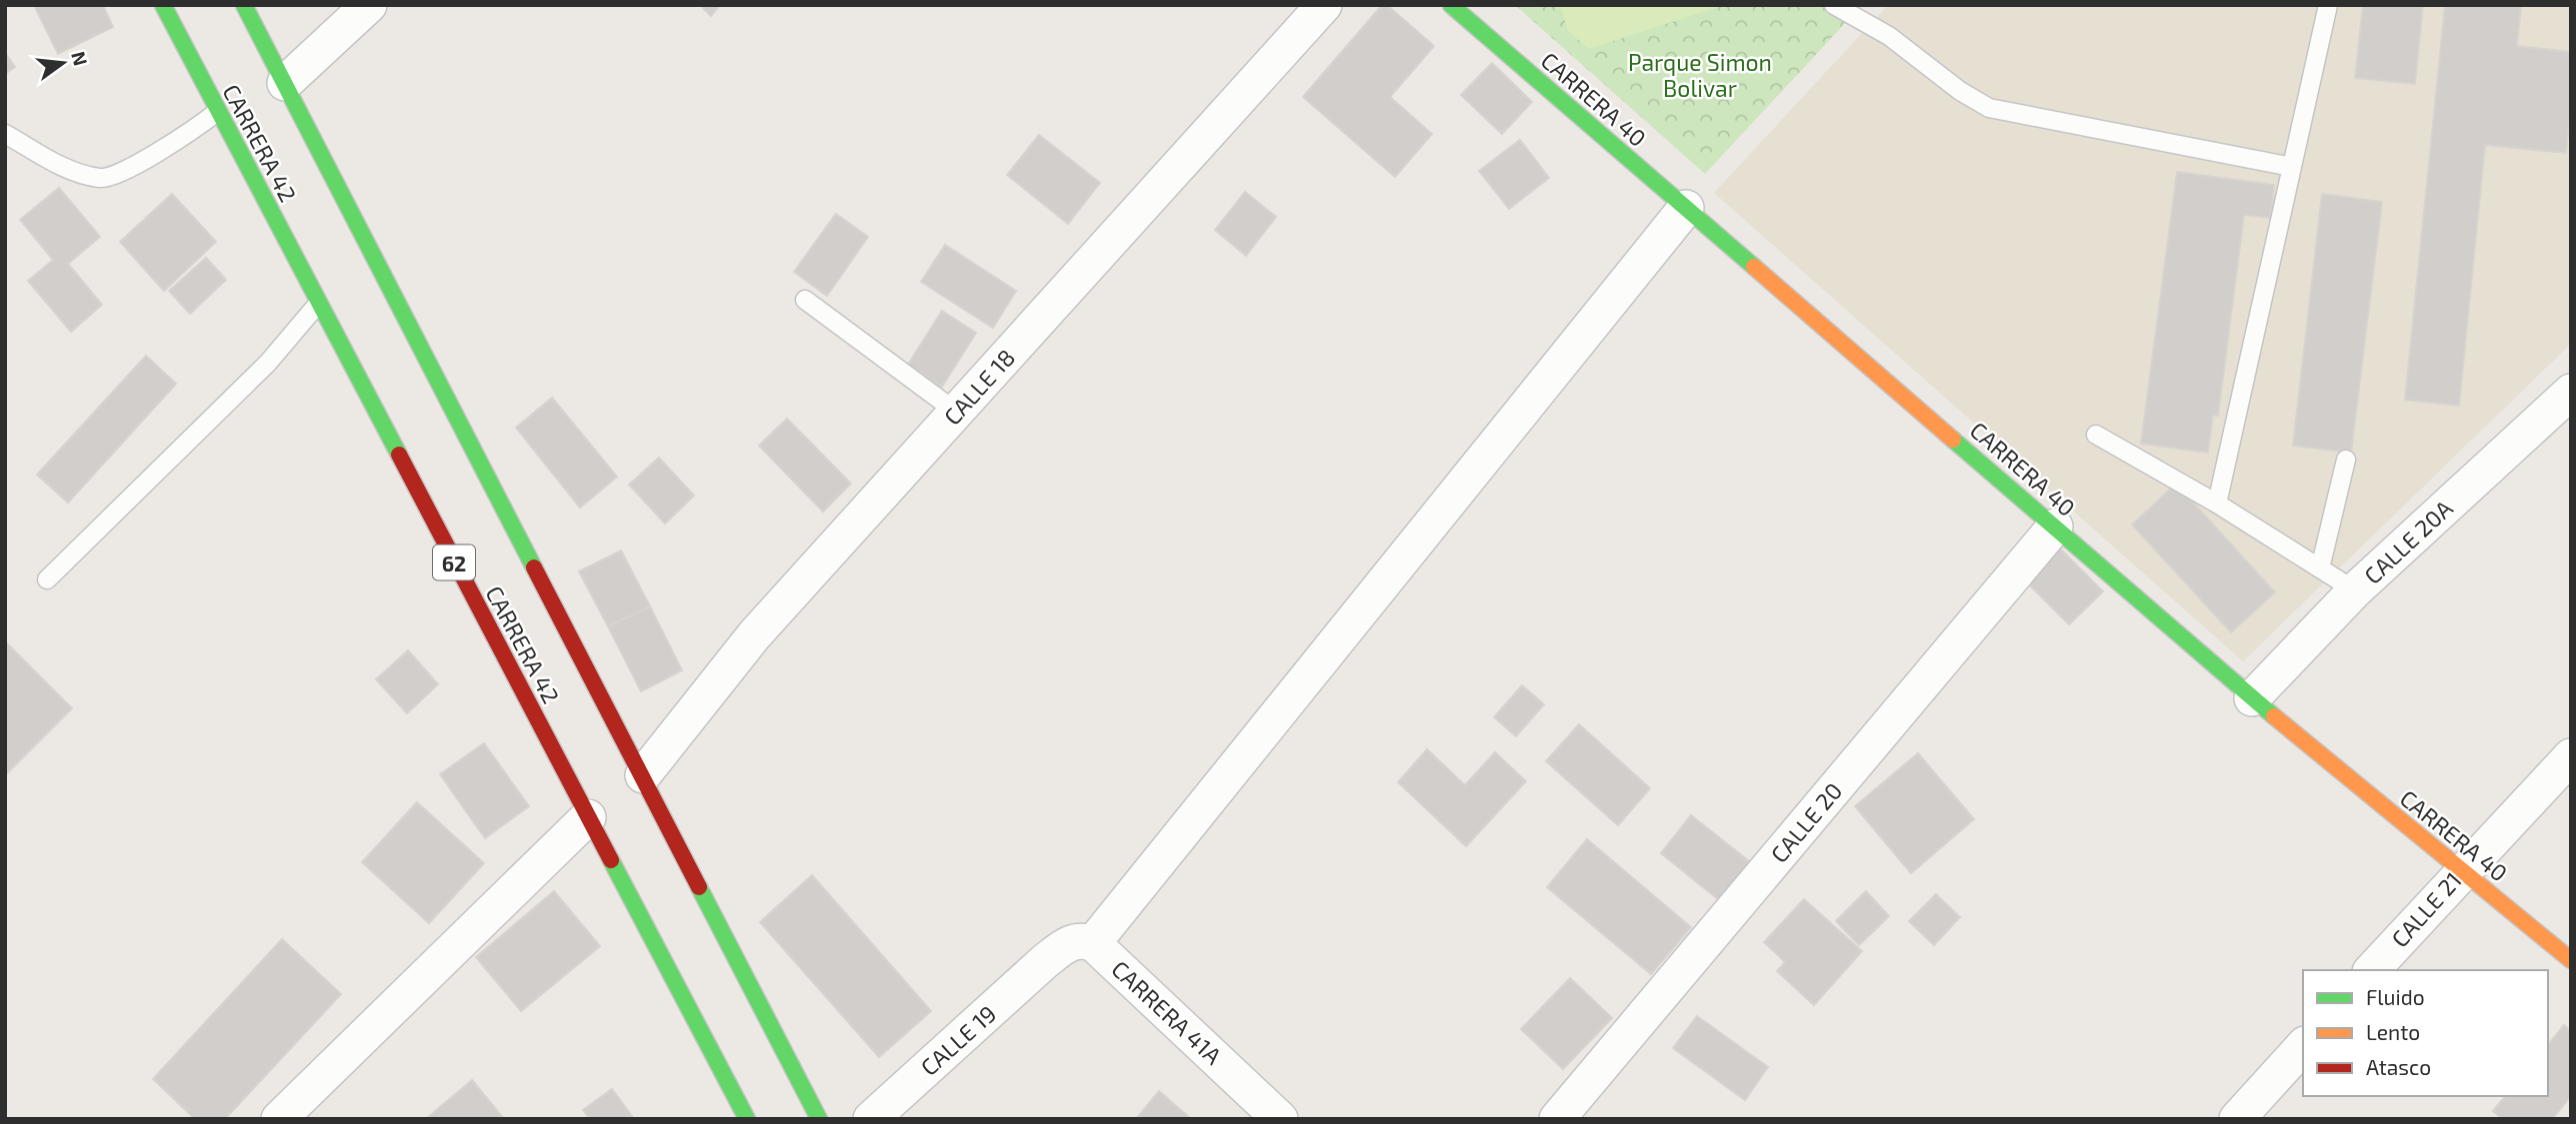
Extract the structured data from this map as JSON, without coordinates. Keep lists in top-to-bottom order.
{
  "streets": {
    "main road": ["CARRERA 40", "CARRERA 42", "62"],
    "street": [
      "CALLE 18",
      "CALLE 20A",
      "CALLE 20",
      "CALLE 21",
      "CARRERA 41A",
      "CALLE 19"
    ]
  },
  "crossings": [
    ["CARRERA 40", "CALLE 20A"],
    ["CARRERA 40", "CALLE 20"],
    ["CARRERA 40", "CALLE 21"],
    ["CARRERA 42", "CALLE 18"],
    ["CARRERA 41A", "CALLE 19"]
  ],
  "parks": ["Parque Simon Bolivar"],
  "legend": ["Fluido", "Lento", "Atasco"],
  "north": "right"
}
